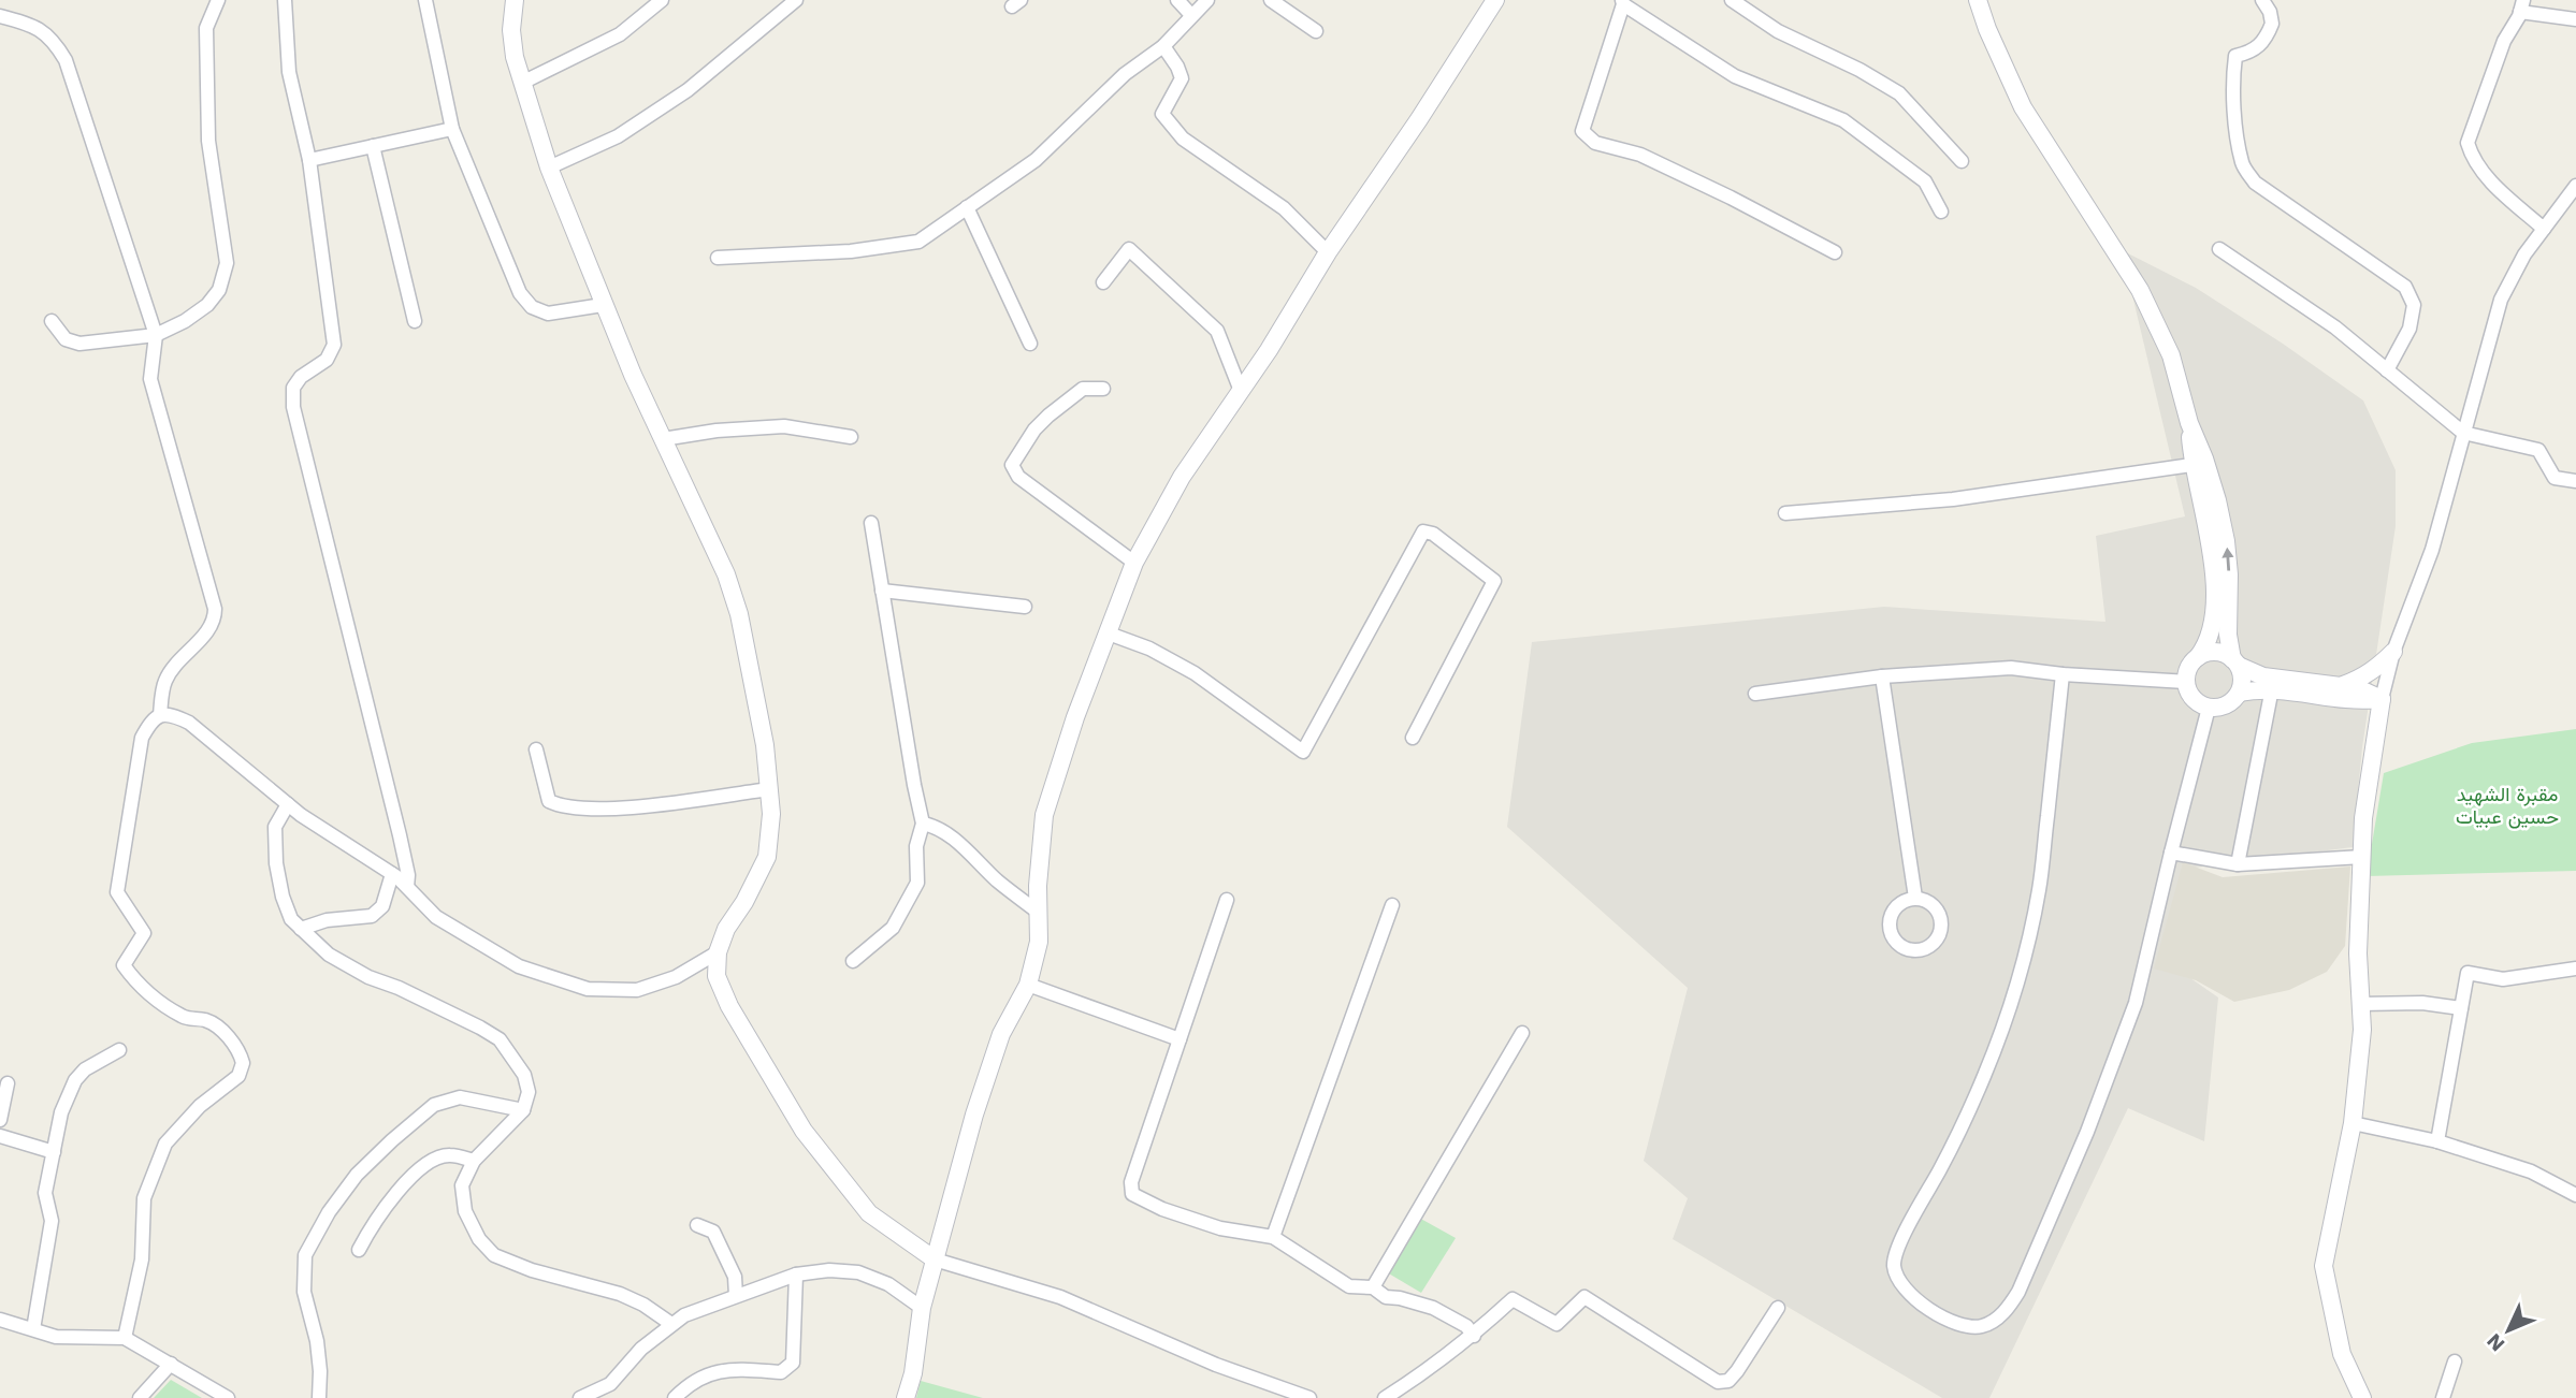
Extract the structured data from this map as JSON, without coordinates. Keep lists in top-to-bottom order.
{
  "parks": ["مقبرة الشهيد حسين عبيات"],
  "north": "bottom left"
}
